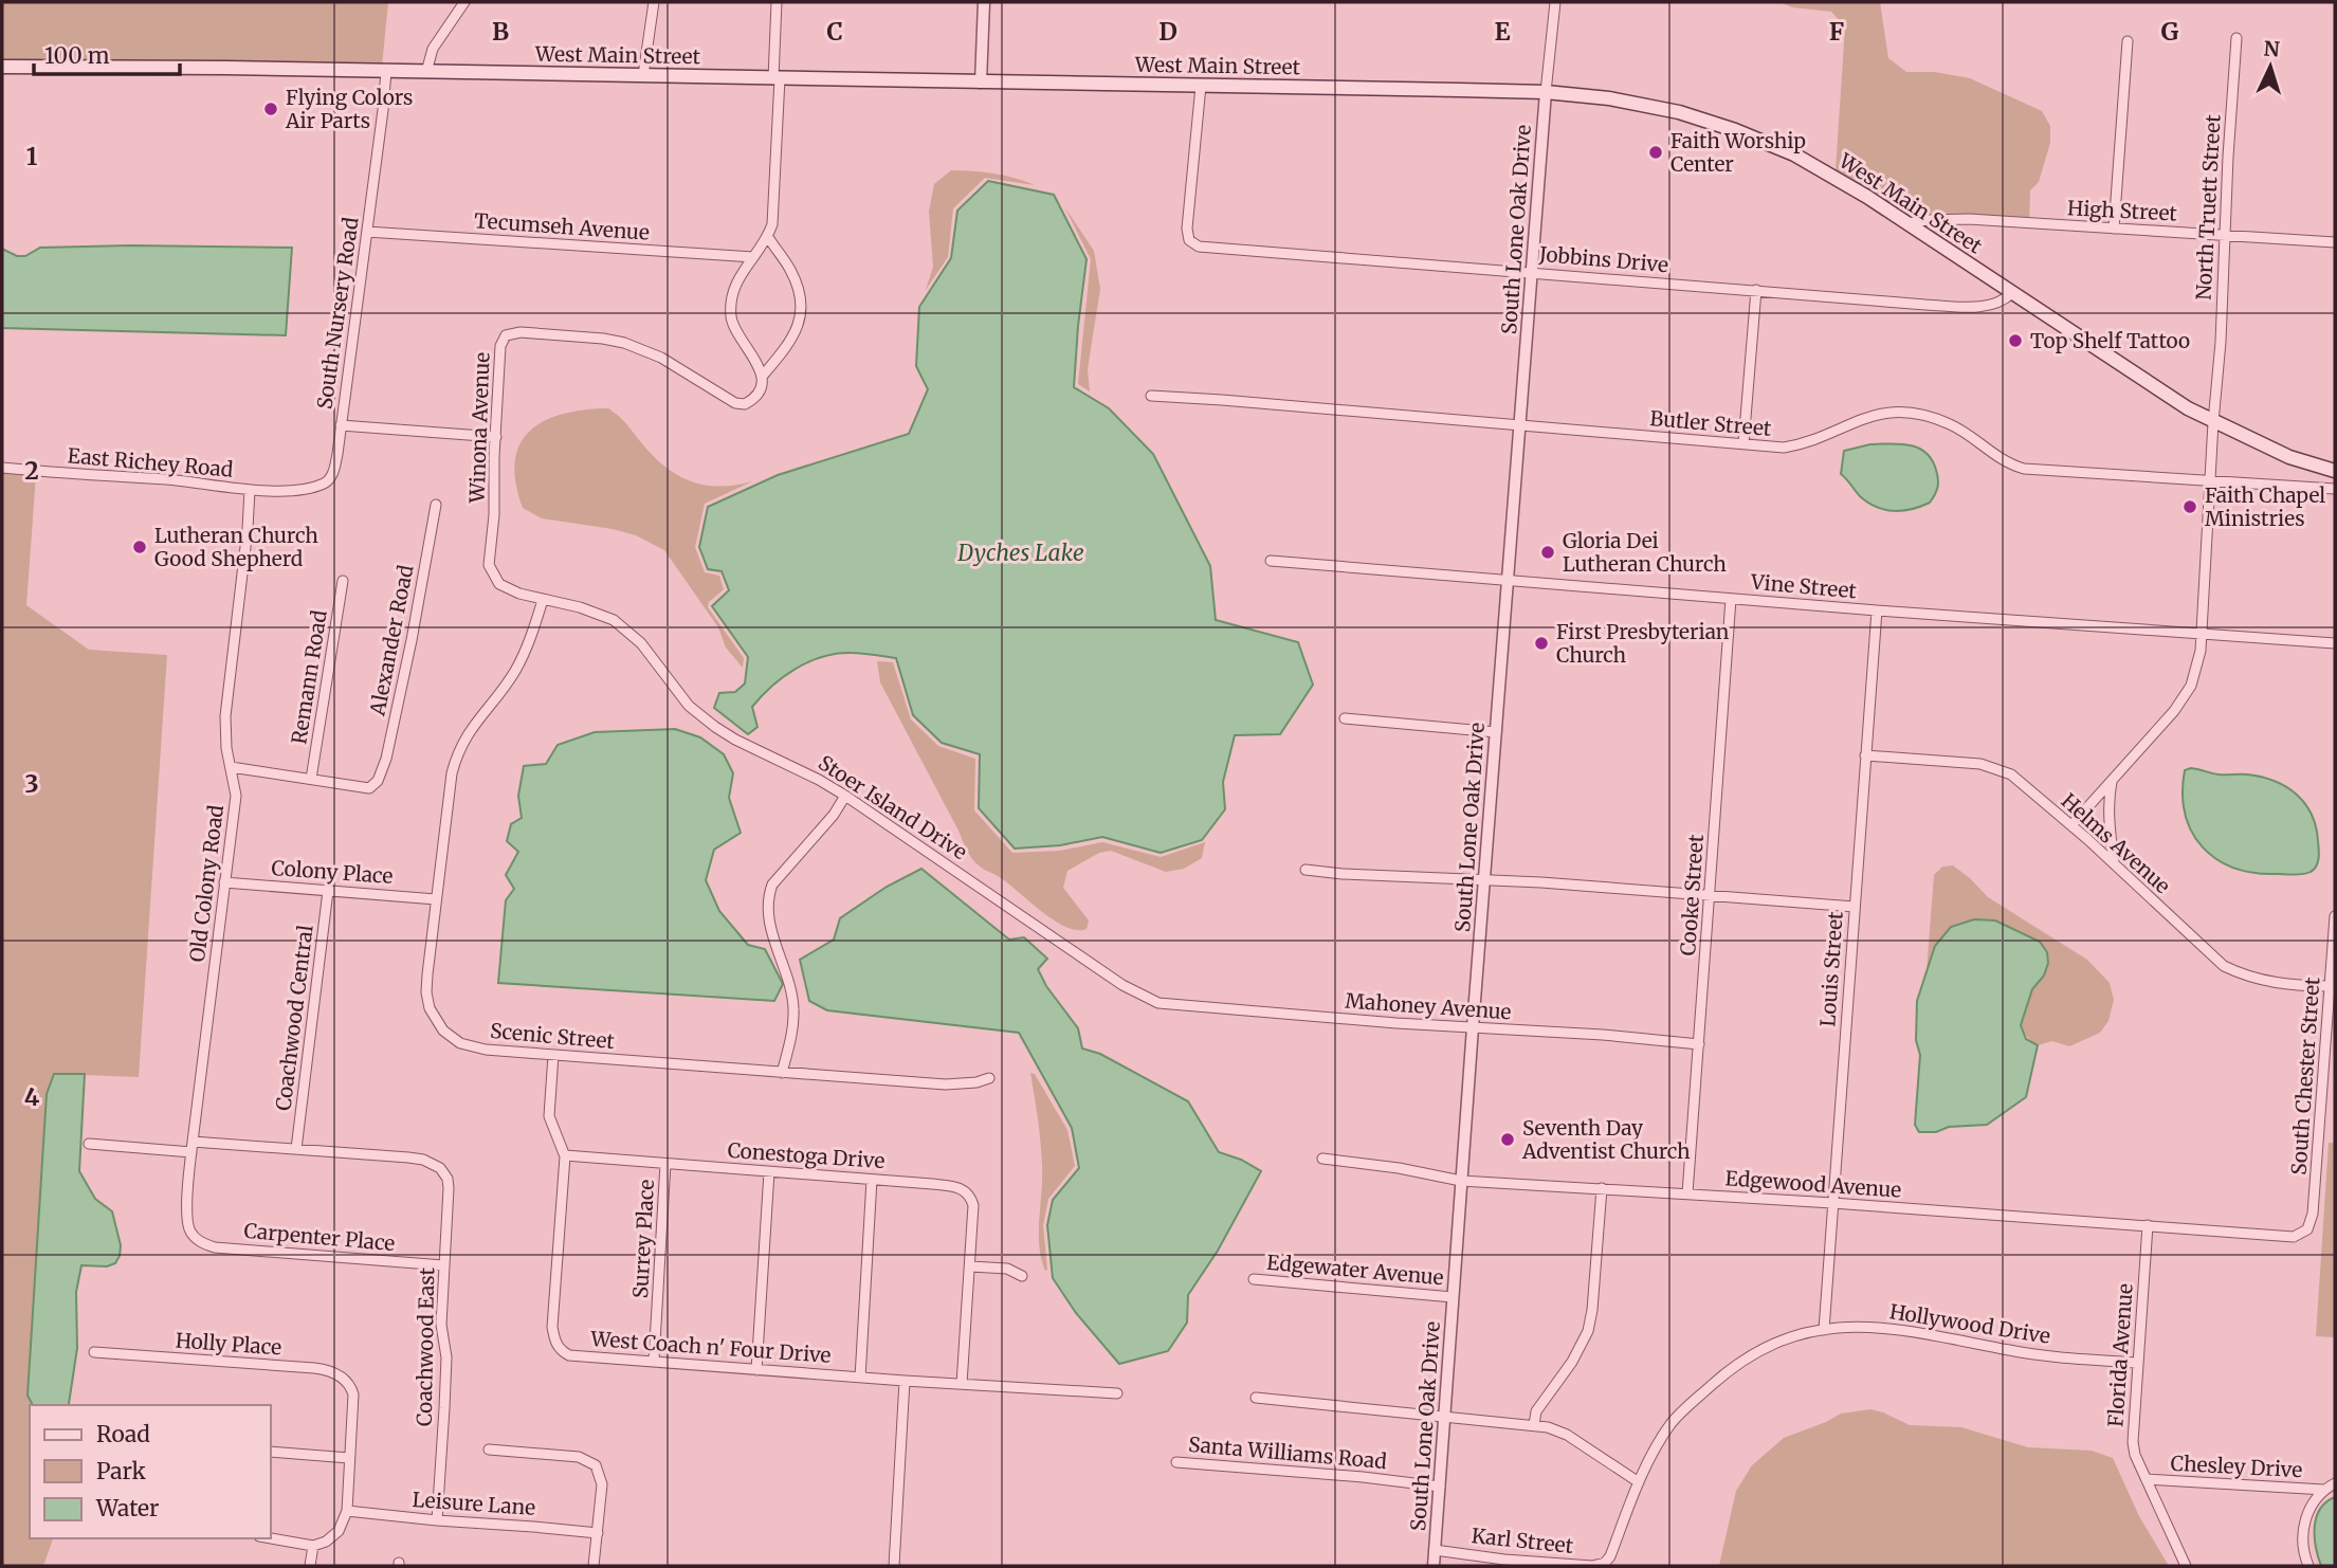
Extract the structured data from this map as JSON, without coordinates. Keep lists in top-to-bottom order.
{
  "streets": {
    "main road": ["West Main Street"],
    "street": [
      "North Truett Street",
      "High Street",
      "Tecumseh Avenue",
      "South Lone Oak Drive",
      "Jobbins Drive",
      "South Nursery Road",
      "Butler Street",
      "Winona Avenue",
      "East Richey Road",
      "Vine Street",
      "Alexander Road",
      "Remann Road",
      "Stoer Island Drive",
      "Helms Avenue",
      "Colony Place",
      "Old Colony Road",
      "Cooke Street",
      "Louis Street",
      "Mahoney Avenue",
      "Coachwood Central",
      "Scenic Street",
      "South Chester Street",
      "Conestoga Drive",
      "Edgewood Avenue",
      "Carpenter Place",
      "Surrey Place",
      "Edgewater Avenue",
      "Hollywood Drive",
      "Holly Place",
      "Coachwood East",
      "West Coach n' Four Drive",
      "Florida Avenue",
      "Santa Williams Road",
      "Chesley Drive",
      "Leisure Lane",
      "Karl Street"
    ]
  },
  "crossings": [
    ["West Main Street", "North Truett Street"],
    ["West Main Street", "High Street"],
    ["West Main Street", "South Lone Oak Drive"],
    ["West Main Street", "Jobbins Drive"],
    ["West Main Street", "South Nursery Road"],
    ["North Truett Street", "High Street"],
    ["North Truett Street", "Butler Street"],
    ["North Truett Street", "Vine Street"],
    ["North Truett Street", "Helms Avenue"],
    ["Tecumseh Avenue", "South Nursery Road"],
    ["South Lone Oak Drive", "Jobbins Drive"],
    ["South Lone Oak Drive", "Butler Street"],
    ["South Lone Oak Drive", "Vine Street"],
    ["South Lone Oak Drive", "Mahoney Avenue"],
    ["South Lone Oak Drive", "Edgewood Avenue"],
    ["South Lone Oak Drive", "Edgewater Avenue"],
    ["South Lone Oak Drive", "Santa Williams Road"],
    ["South Lone Oak Drive", "Karl Street"],
    ["South Nursery Road", "East Richey Road"],
    ["South Nursery Road", "Old Colony Road"],
    ["Winona Avenue", "Stoer Island Drive"],
    ["Winona Avenue", "Scenic Street"],
    ["East Richey Road", "Old Colony Road"],
    ["Vine Street", "Cooke Street"],
    ["Vine Street", "Louis Street"],
    ["Alexander Road", "Remann Road"],
    ["Stoer Island Drive", "Mahoney Avenue"],
    ["Stoer Island Drive", "Scenic Street"],
    ["Helms Avenue", "Louis Street"],
    ["Helms Avenue", "South Chester Street"],
    ["Colony Place", "Old Colony Road"],
    ["Colony Place", "Coachwood Central"],
    ["Colony Place", "Scenic Street"],
    ["Old Colony Road", "Carpenter Place"],
    ["Cooke Street", "Mahoney Avenue"],
    ["Cooke Street", "Edgewood Avenue"],
    ["Louis Street", "Edgewood Avenue"],
    ["Louis Street", "Hollywood Drive"],
    ["Coachwood Central", "Coachwood East"],
    ["Scenic Street", "West Coach n' Four Drive"],
    ["South Chester Street", "Edgewood Avenue"],
    ["Conestoga Drive", "Surrey Place"],
    ["Conestoga Drive", "West Coach n' Four Drive"],
    ["Edgewood Avenue", "Florida Avenue"],
    ["Carpenter Place", "Coachwood East"],
    ["Surrey Place", "West Coach n' Four Drive"],
    ["Hollywood Drive", "Florida Avenue"],
    ["Hollywood Drive", "Karl Street"],
    ["Coachwood East", "Leisure Lane"],
    ["Florida Avenue", "Chesley Drive"]
  ],
  "water": ["Dyches Lake"],
  "places": [
    "Flying Colors Air Parts",
    "Faith Worship Center",
    "Top Shelf Tattoo",
    "Faith Chapel Ministries",
    "Lutheran Church Good Shepherd",
    "Gloria Dei Lutheran Church",
    "First Presbyterian Church",
    "Seventh Day Adventist Church"
  ],
  "legend": ["Road", "Park", "Water"],
  "scale_bar": "100 m",
  "north": "top",
  "grid": {
    "columns": [
      "B",
      "C",
      "D",
      "E",
      "F",
      "G"
    ],
    "rows": [
      "1",
      "2",
      "3",
      "4"
    ]
  }
}
